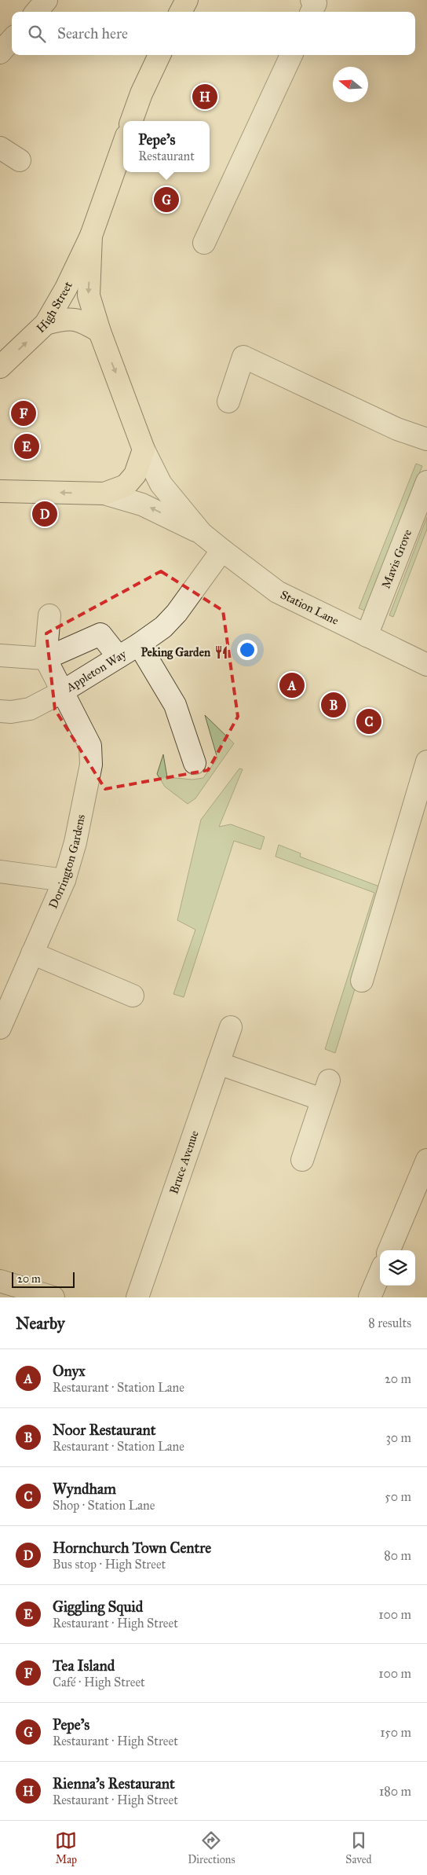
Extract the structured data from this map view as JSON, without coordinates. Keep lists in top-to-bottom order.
{
  "streets": {
    "main road": ["High Street", "Station Lane"],
    "street": [
      "Mavis Grove",
      "Appleton Way",
      "Dorrington Gardens",
      "Bruce Avenue"
    ]
  },
  "crossings": [
    ["High Street", "Station Lane"],
    ["Mavis Grove", "Station Lane"],
    ["Station Lane", "Appleton Way"],
    ["Appleton Way", "Dorrington Gardens"]
  ],
  "places": {
    "restaurant": ["Peking Garden"]
  },
  "scale_bar": "20 m",
  "north": "left",
  "page": {
    "search": "Search here",
    "pins": [
      "H",
      "G",
      "F",
      "E",
      "D",
      "A",
      "B",
      "C"
    ],
    "popup": ["Pepe's", "Restaurant"],
    "scale": "20 m",
    "heading": ["Nearby", "8 results"],
    "list": [
      {
        "mark": "A",
        "name": "Onyx",
        "note": "Restaurant · Station Lane",
        "value": "20 m"
      },
      {
        "mark": "B",
        "name": "Noor Restaurant",
        "note": "Restaurant · Station Lane",
        "value": "30 m"
      },
      {
        "mark": "C",
        "name": "Wyndham",
        "note": "Shop · Station Lane",
        "value": "50 m"
      },
      {
        "mark": "D",
        "name": "Hornchurch Town Centre",
        "note": "Bus stop · High Street",
        "value": "80 m"
      },
      {
        "mark": "E",
        "name": "Giggling Squid",
        "note": "Restaurant · High Street",
        "value": "100 m"
      },
      {
        "mark": "F",
        "name": "Tea Island",
        "note": "Café · High Street",
        "value": "100 m"
      },
      {
        "mark": "G",
        "name": "Pepe's",
        "note": "Restaurant · High Street",
        "value": "150 m"
      },
      {
        "mark": "H",
        "name": "Rienna's Restaurant",
        "note": "Restaurant · High Street",
        "value": "180 m"
      }
    ],
    "nav": ["Map", "Directions", "Saved"]
  }
}
